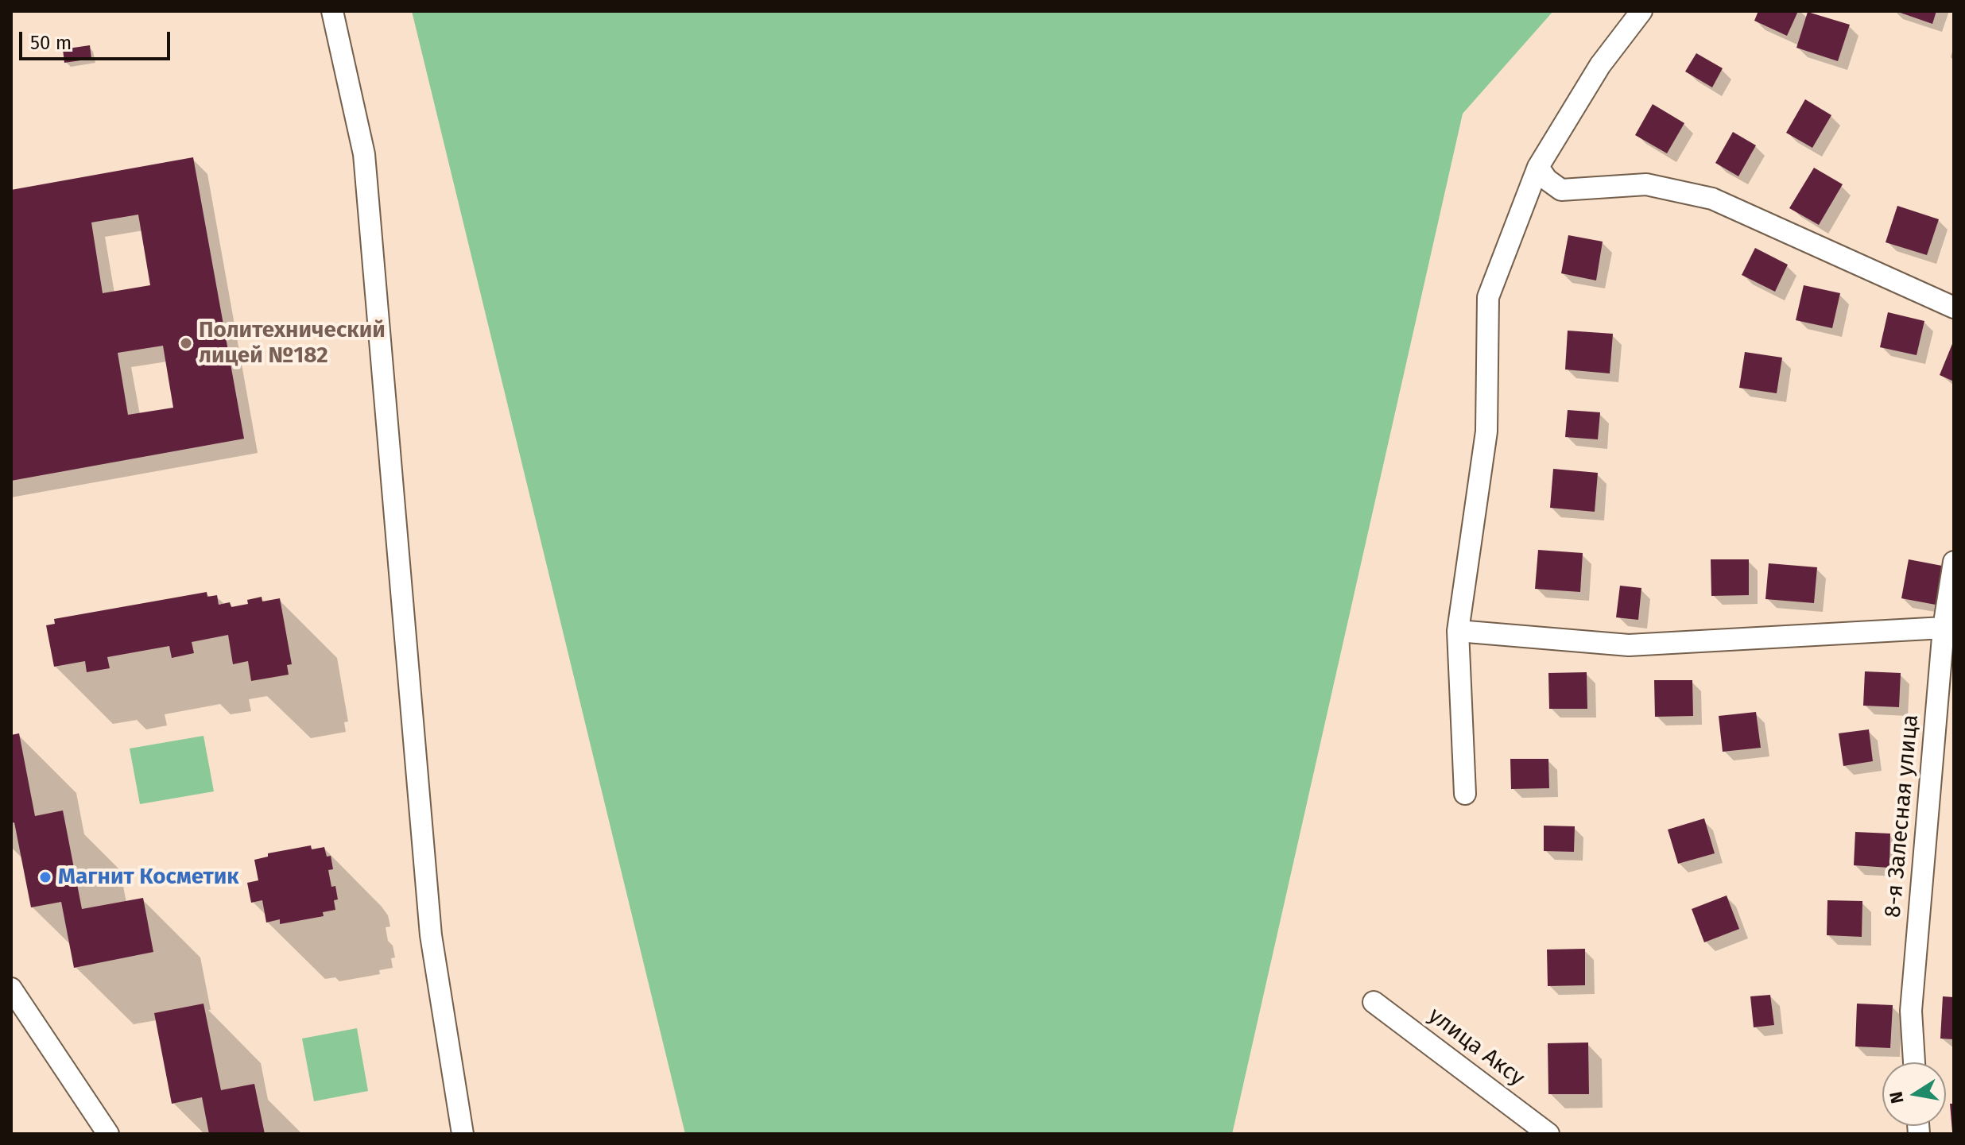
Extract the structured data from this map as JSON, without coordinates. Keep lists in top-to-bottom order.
{
  "streets": {
    "street": ["8-я Залесная улица", "улица Аксу"]
  },
  "places": ["Политехнический лицей №182", "Магнит Косметик"],
  "scale_bar": "50 m",
  "north": "left"
}
